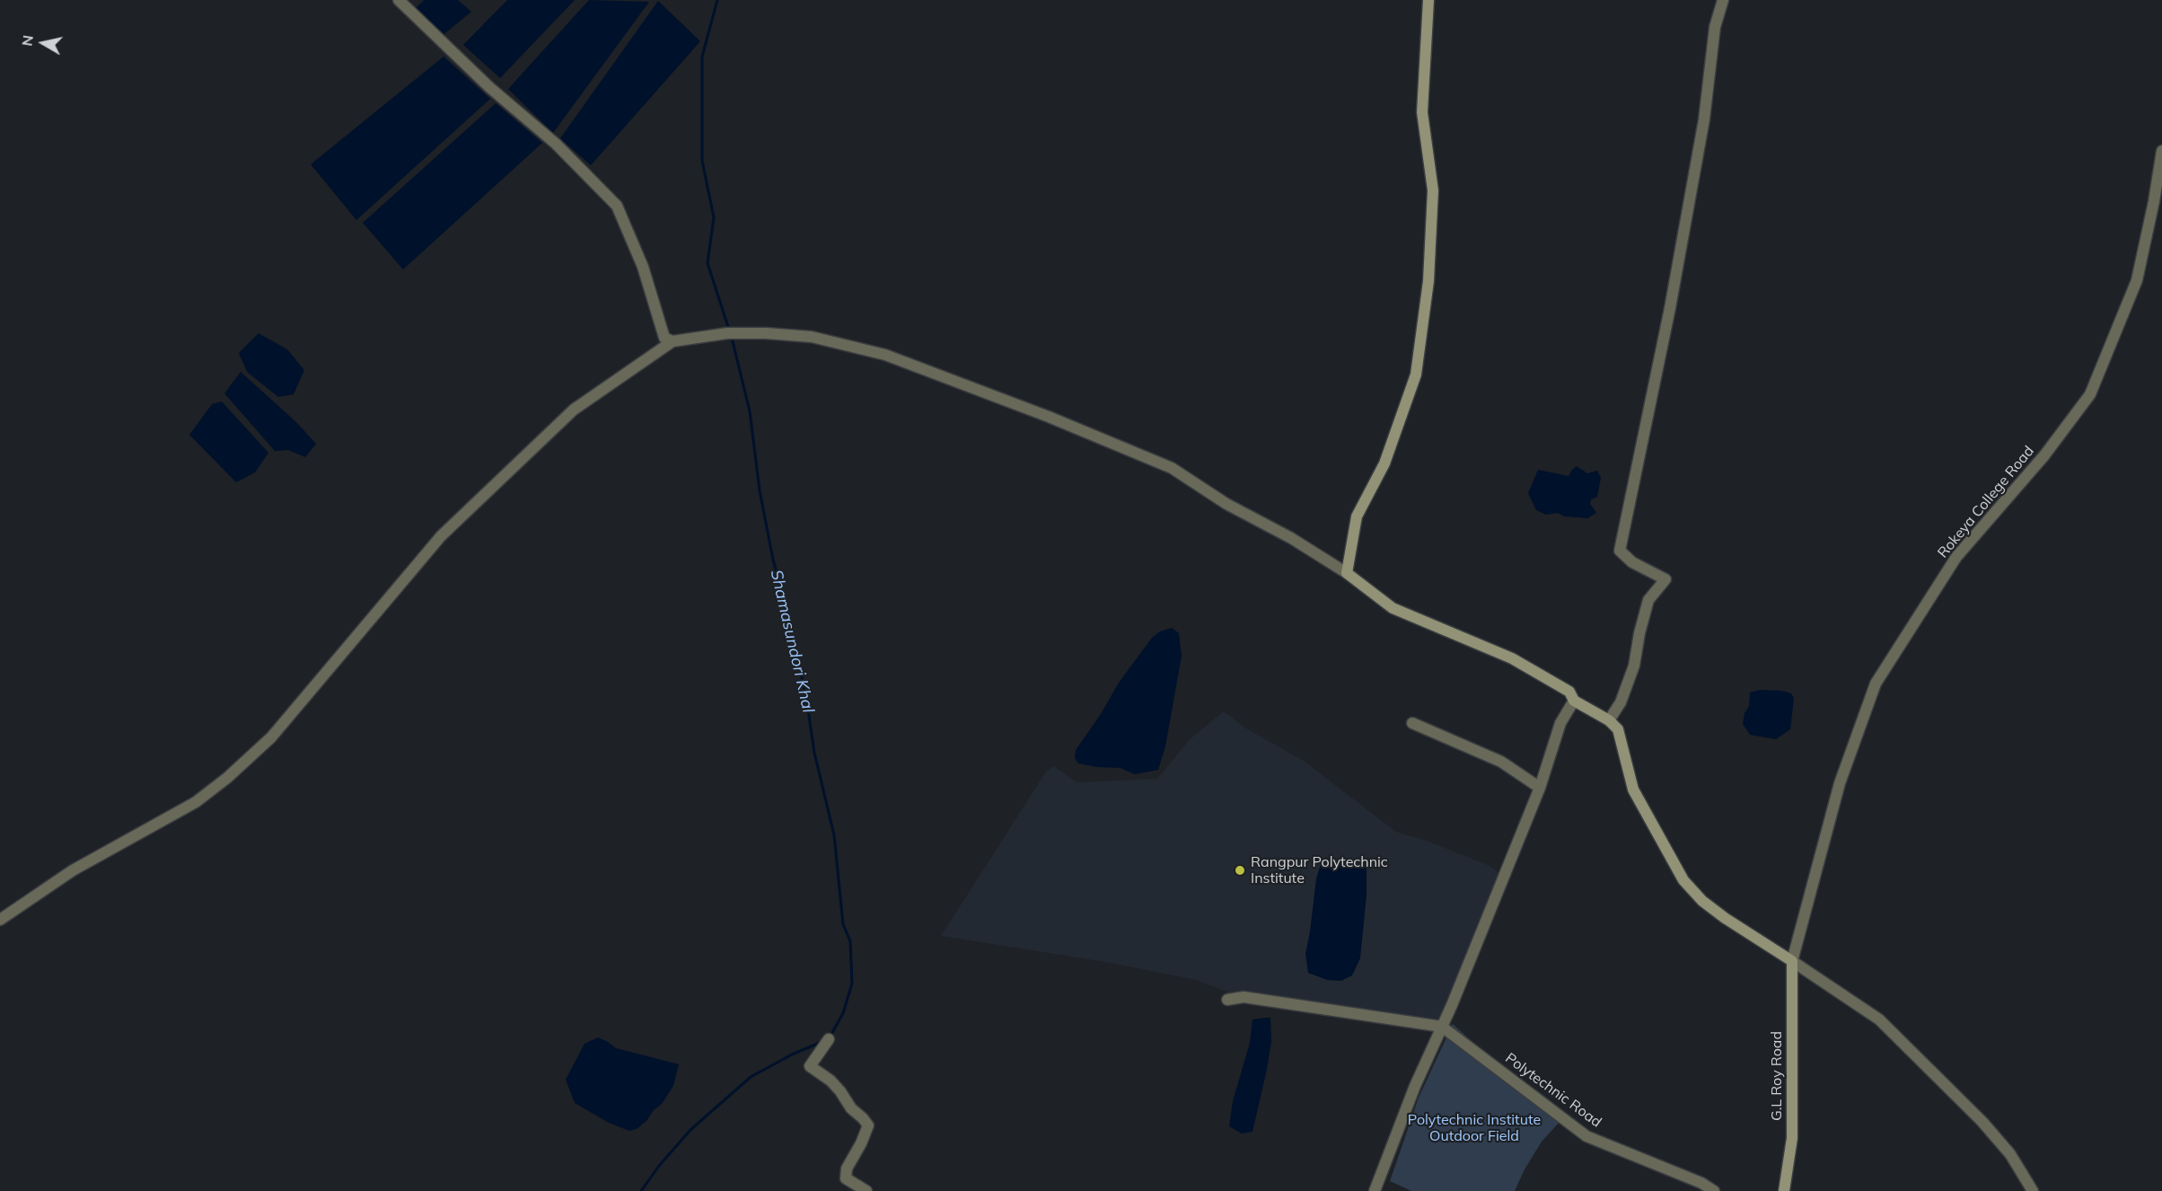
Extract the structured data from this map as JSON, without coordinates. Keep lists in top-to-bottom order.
{
  "streets": {
    "main road": ["G.L Roy Road"],
    "street": ["Rokeya College Road", "Polytechnic Road"]
  },
  "crossings": [
    ["Rokeya College Road", "G.L Roy Road"]
  ],
  "water": ["Shamasundori Khal"],
  "parks": ["Polytechnic Institute Outdoor Field"],
  "places": ["Rangpur Polytechnic Institute"],
  "north": "left"
}
